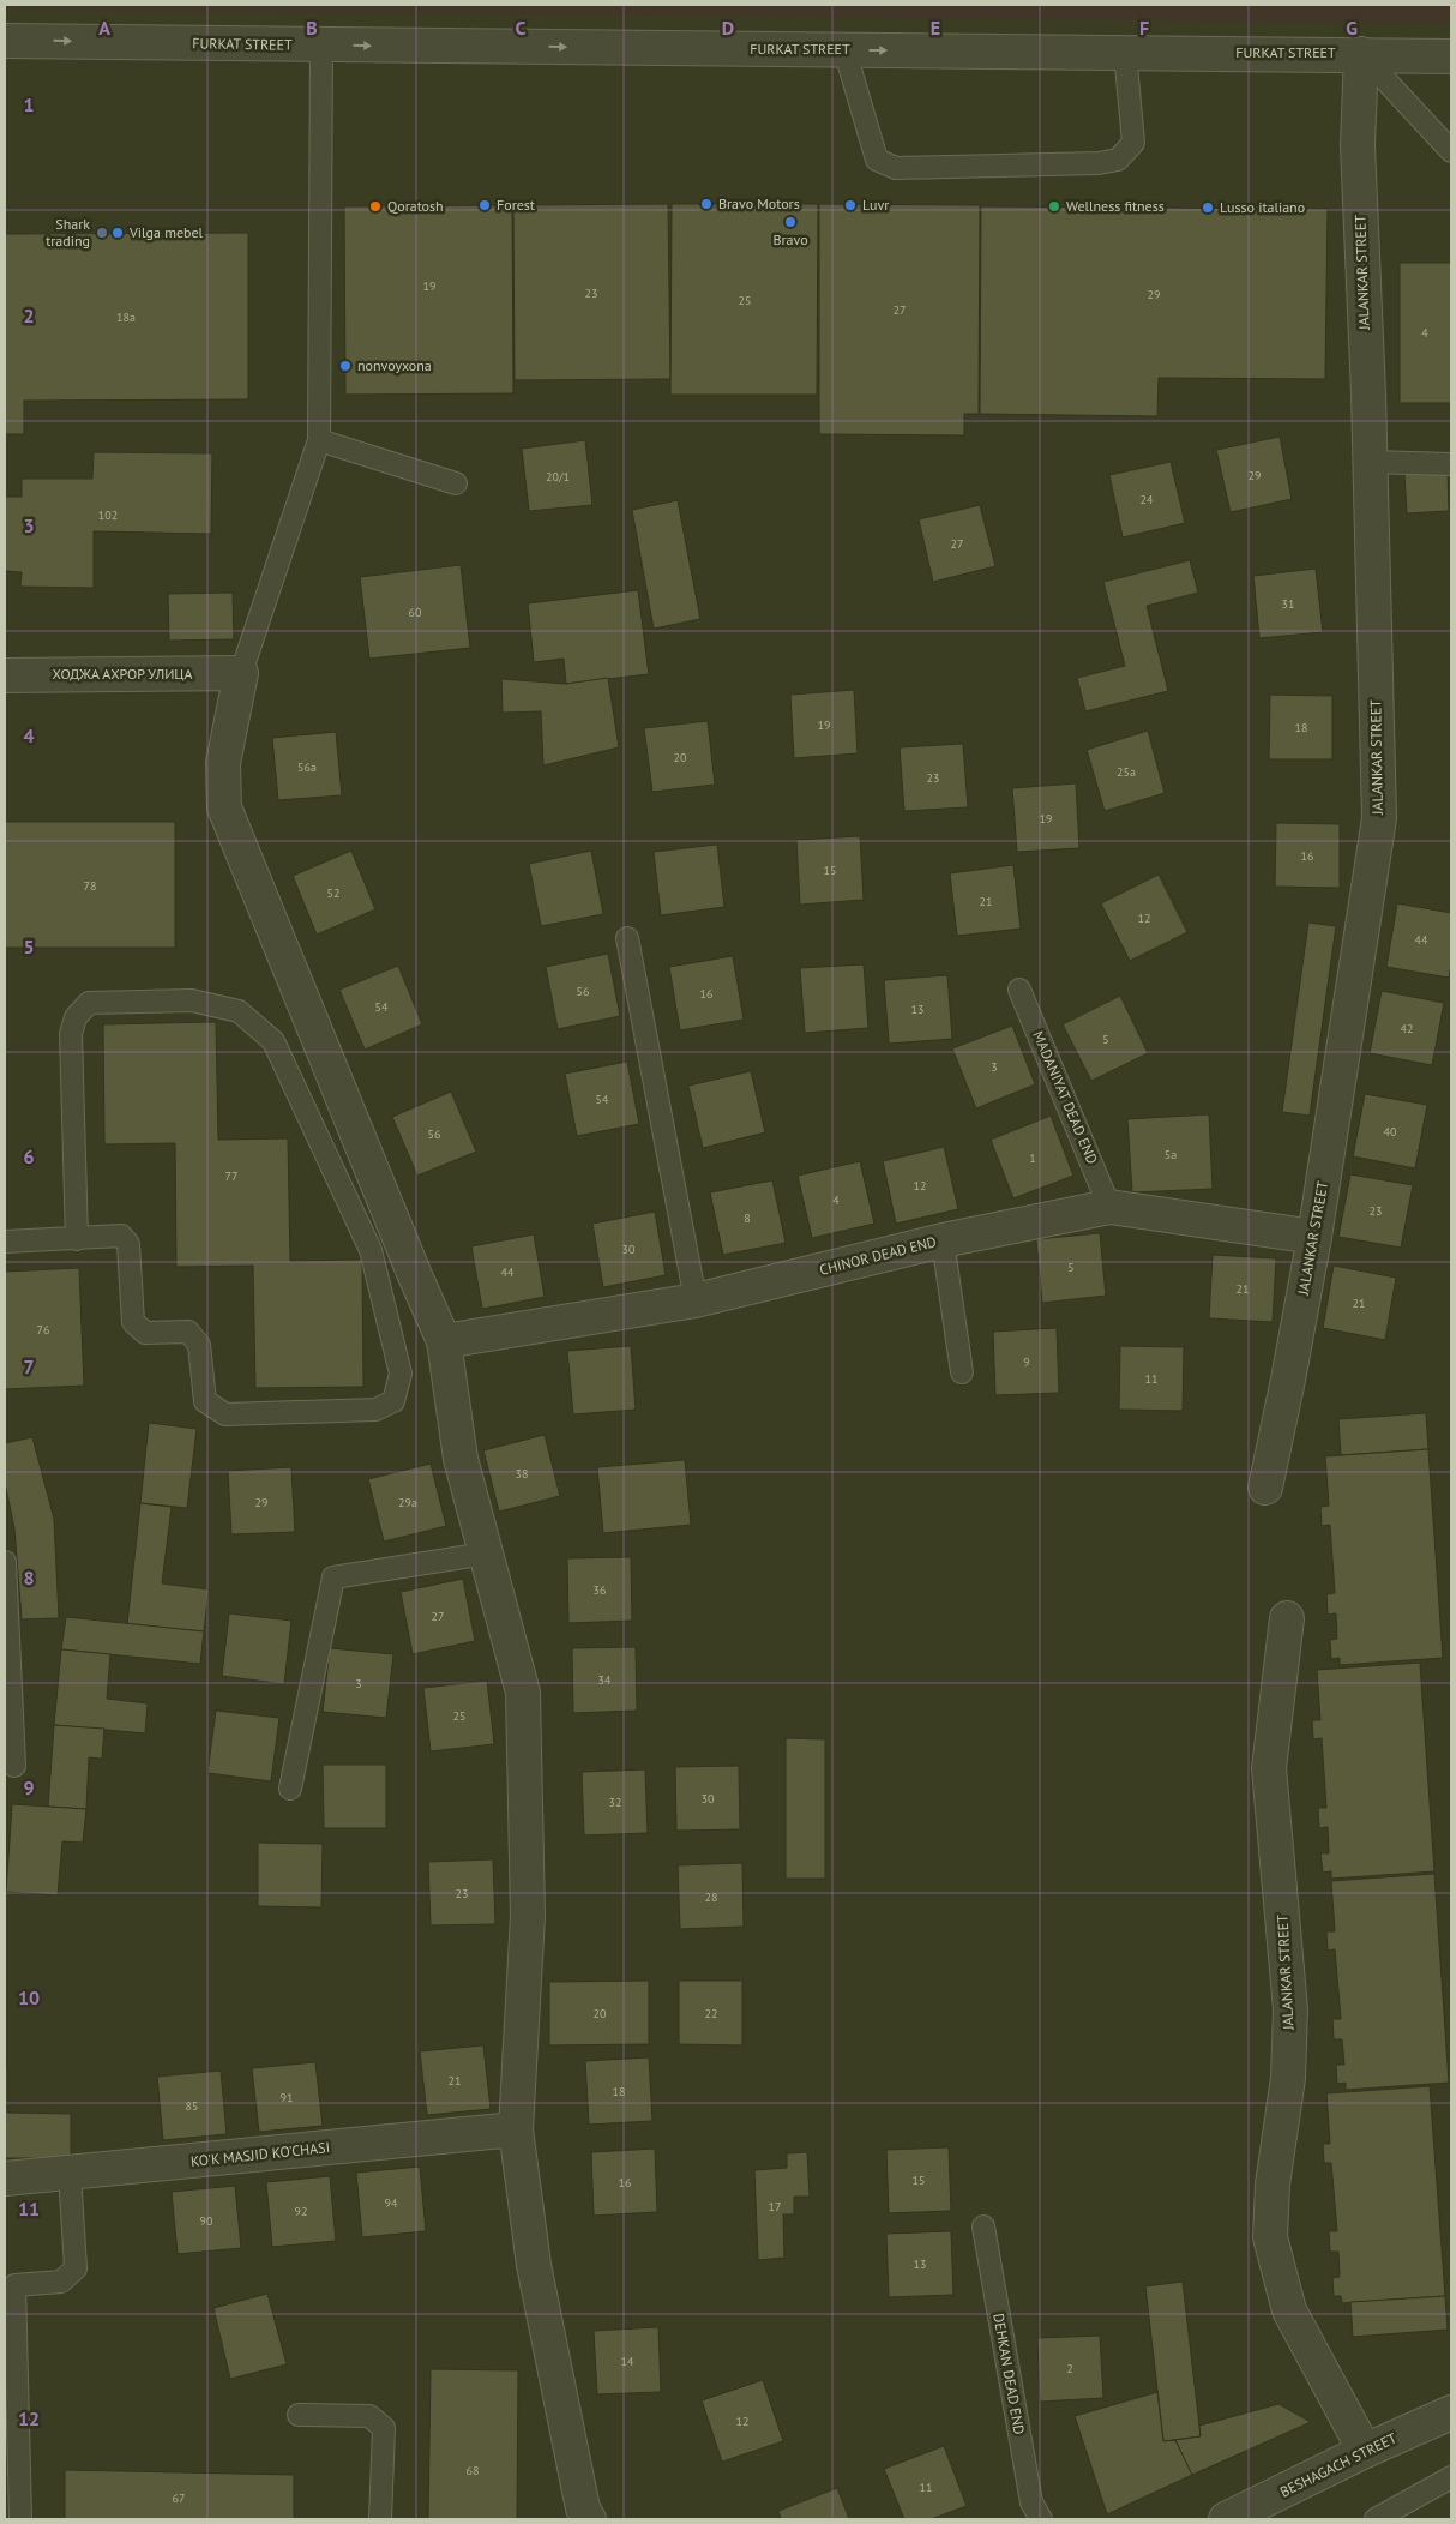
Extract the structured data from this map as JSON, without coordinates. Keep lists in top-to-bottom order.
{
  "streets": {
    "street": [
      "FURKAT STREET",
      "JALANKAR STREET",
      "ХОДЖА АХРОР УЛИЦА",
      "CHINOR DEAD END",
      "KO'K MASJID KO'CHASI",
      "BESHAGACH STREET"
    ],
    "lane": ["MADANIYAT DEAD END", "DEHKAN DEAD END"]
  },
  "crossings": [
    ["FURKAT STREET", "JALANKAR STREET"],
    ["JALANKAR STREET", "CHINOR DEAD END"],
    ["JALANKAR STREET", "BESHAGACH STREET"],
    ["MADANIYAT DEAD END", "CHINOR DEAD END"]
  ],
  "one_way": ["FURKAT STREET"],
  "places": [
    "Bravo Motors",
    "Forest",
    "Luvr",
    "Qoratosh",
    "Wellness fitness",
    "Lusso italiano",
    "Bravo",
    "Shark trading",
    "Vilga mebel",
    "nonvoyxona"
  ],
  "house_numbers": [
    "19",
    "23",
    "29",
    "25",
    "27",
    "18a",
    "4",
    "29",
    "20/1",
    "24",
    "102",
    "27",
    "31",
    "60",
    "19",
    "18",
    "20",
    "56а",
    "25а",
    "23",
    "19",
    "16",
    "15",
    "78",
    "52",
    "21",
    "12",
    "44",
    "56",
    "16",
    "54",
    "13",
    "42",
    "5",
    "3",
    "54",
    "40",
    "56",
    "5а",
    "1",
    "77",
    "12",
    "4",
    "23",
    "8",
    "30",
    "5",
    "44",
    "21",
    "21",
    "76",
    "9",
    "11",
    "38",
    "29",
    "29а",
    "36",
    "27",
    "34",
    "3",
    "25",
    "30",
    "32",
    "23",
    "28",
    "20",
    "22",
    "21",
    "18",
    "91",
    "85",
    "15",
    "16",
    "94",
    "17",
    "92",
    "90",
    "13",
    "14",
    "2",
    "12",
    "68",
    "11",
    "67"
  ],
  "grid": {
    "columns": [
      "A",
      "B",
      "C",
      "D",
      "E",
      "F",
      "G"
    ],
    "rows": [
      "1",
      "2",
      "3",
      "4",
      "5",
      "6",
      "7",
      "8",
      "9",
      "10",
      "11",
      "12"
    ]
  }
}
